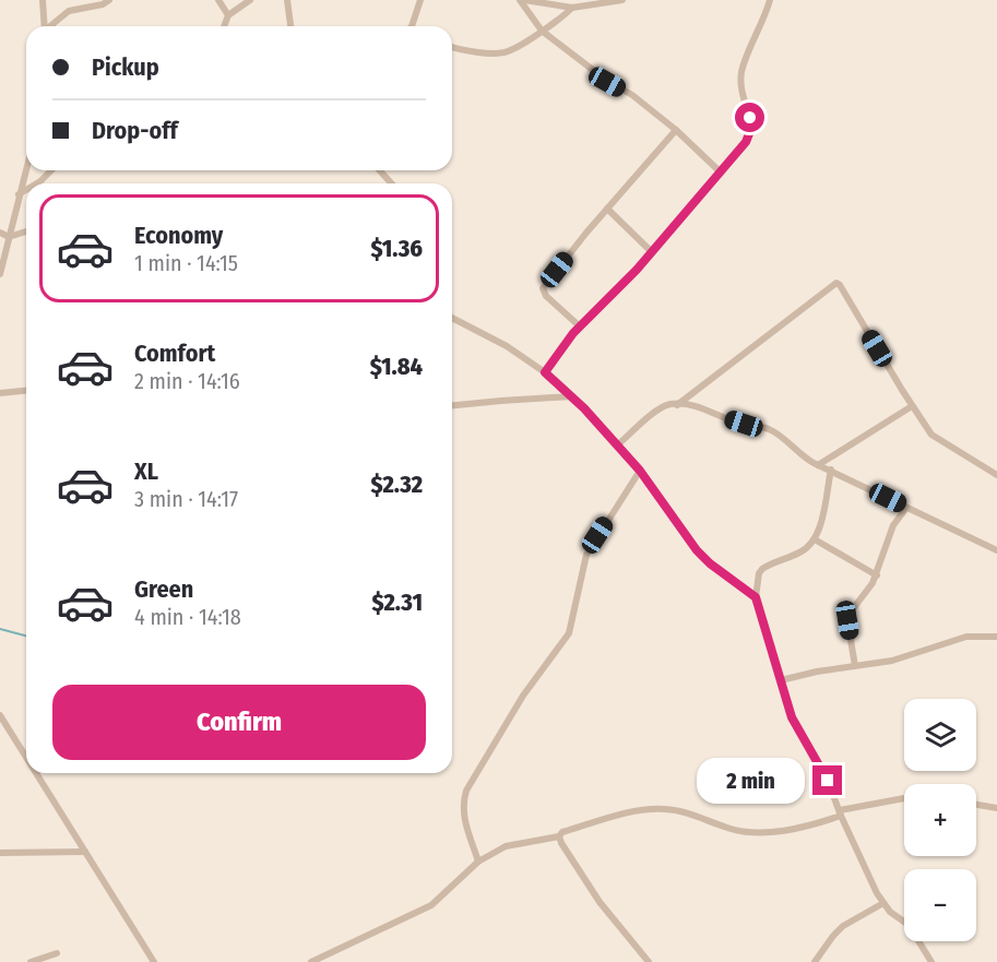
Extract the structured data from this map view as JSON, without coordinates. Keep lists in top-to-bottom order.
{
  "page": {
    "banner": ["Pickup", "Drop-off"],
    "list": [
      {
        "name": "Economy",
        "note": "1 min · 14:15",
        "value": "$1.36"
      },
      {
        "name": "Comfort",
        "note": "2 min · 14:16",
        "value": "$1.84"
      },
      {
        "name": "XL",
        "note": "3 min · 14:17",
        "value": "$2.32"
      },
      {
        "name": "Green",
        "note": "4 min · 14:18",
        "value": "$2.31"
      }
    ],
    "buttons": "Confirm",
    "map_buttons": ["+", "−"],
    "bubble": "2 min"
  }
}
